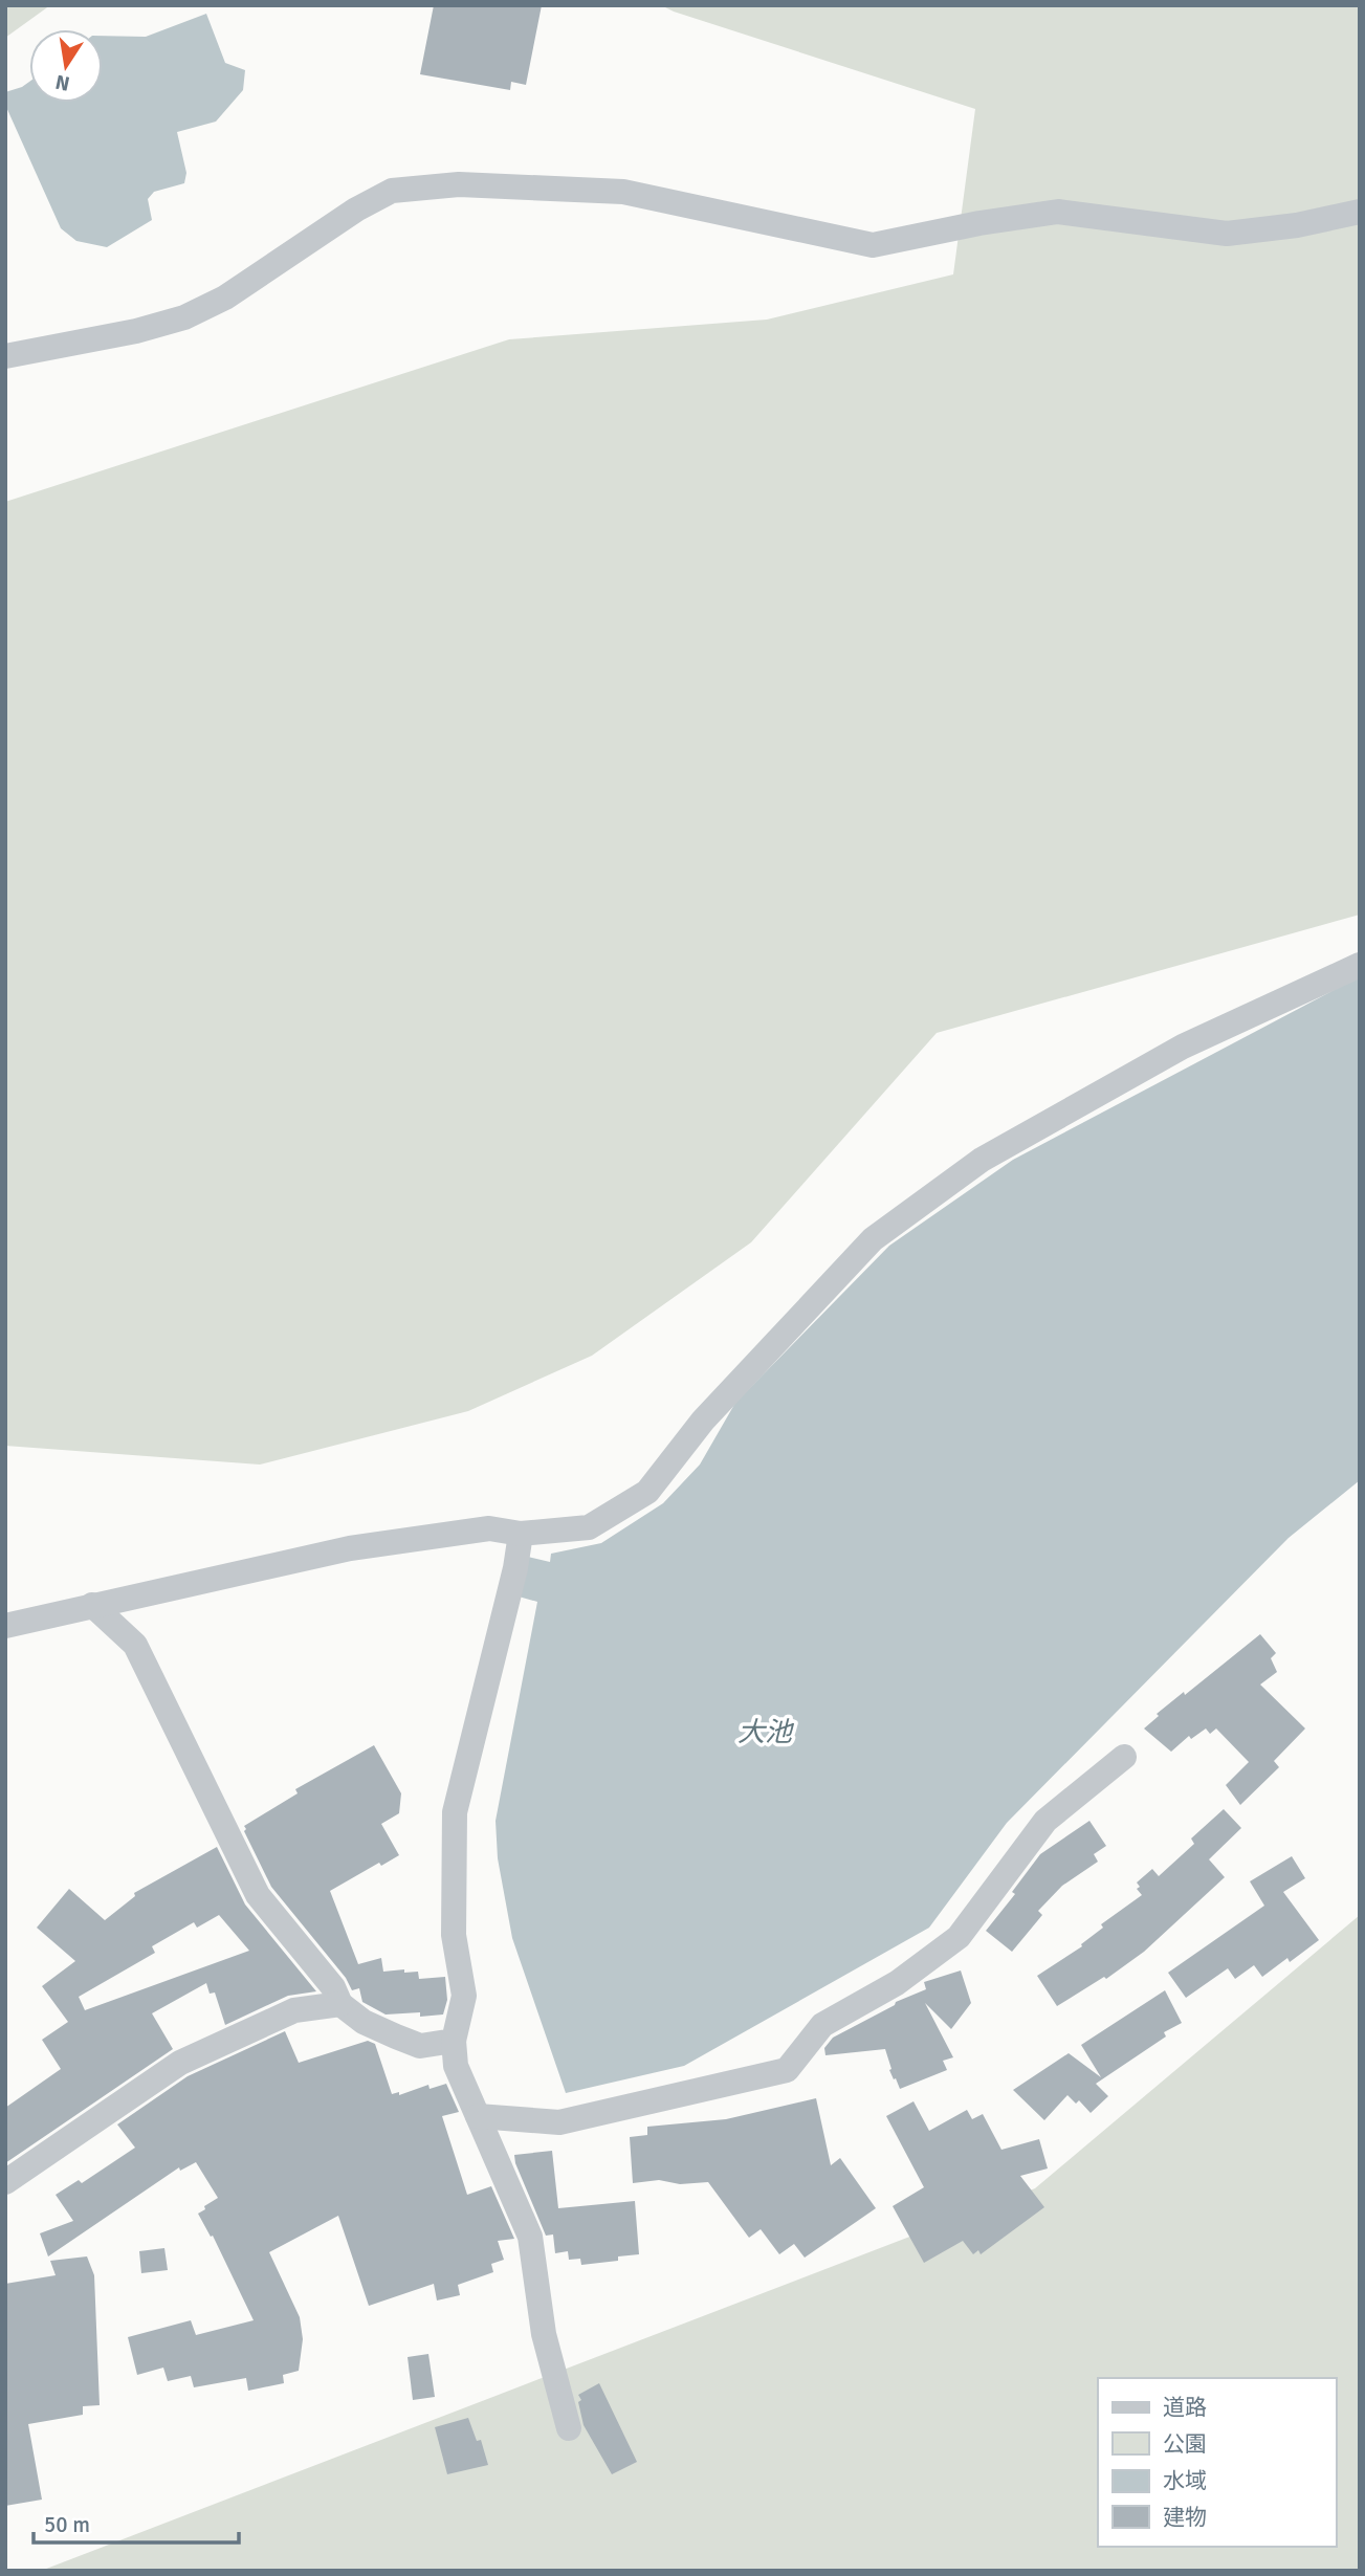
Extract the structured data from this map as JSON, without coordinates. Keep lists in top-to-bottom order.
{
  "water": ["大池"],
  "legend": [
    "道路",
    "公園",
    "水域",
    "建物"
  ],
  "scale_bar": "50 m",
  "north": "bottom"
}
